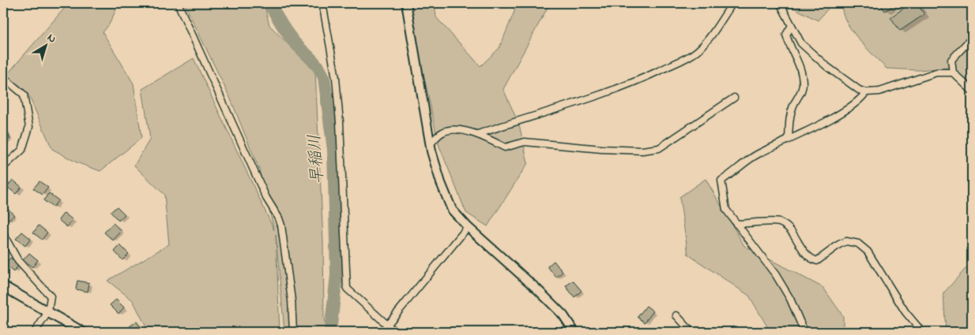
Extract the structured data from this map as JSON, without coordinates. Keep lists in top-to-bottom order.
{
  "water": ["早稲川"],
  "north": "top right"
}
